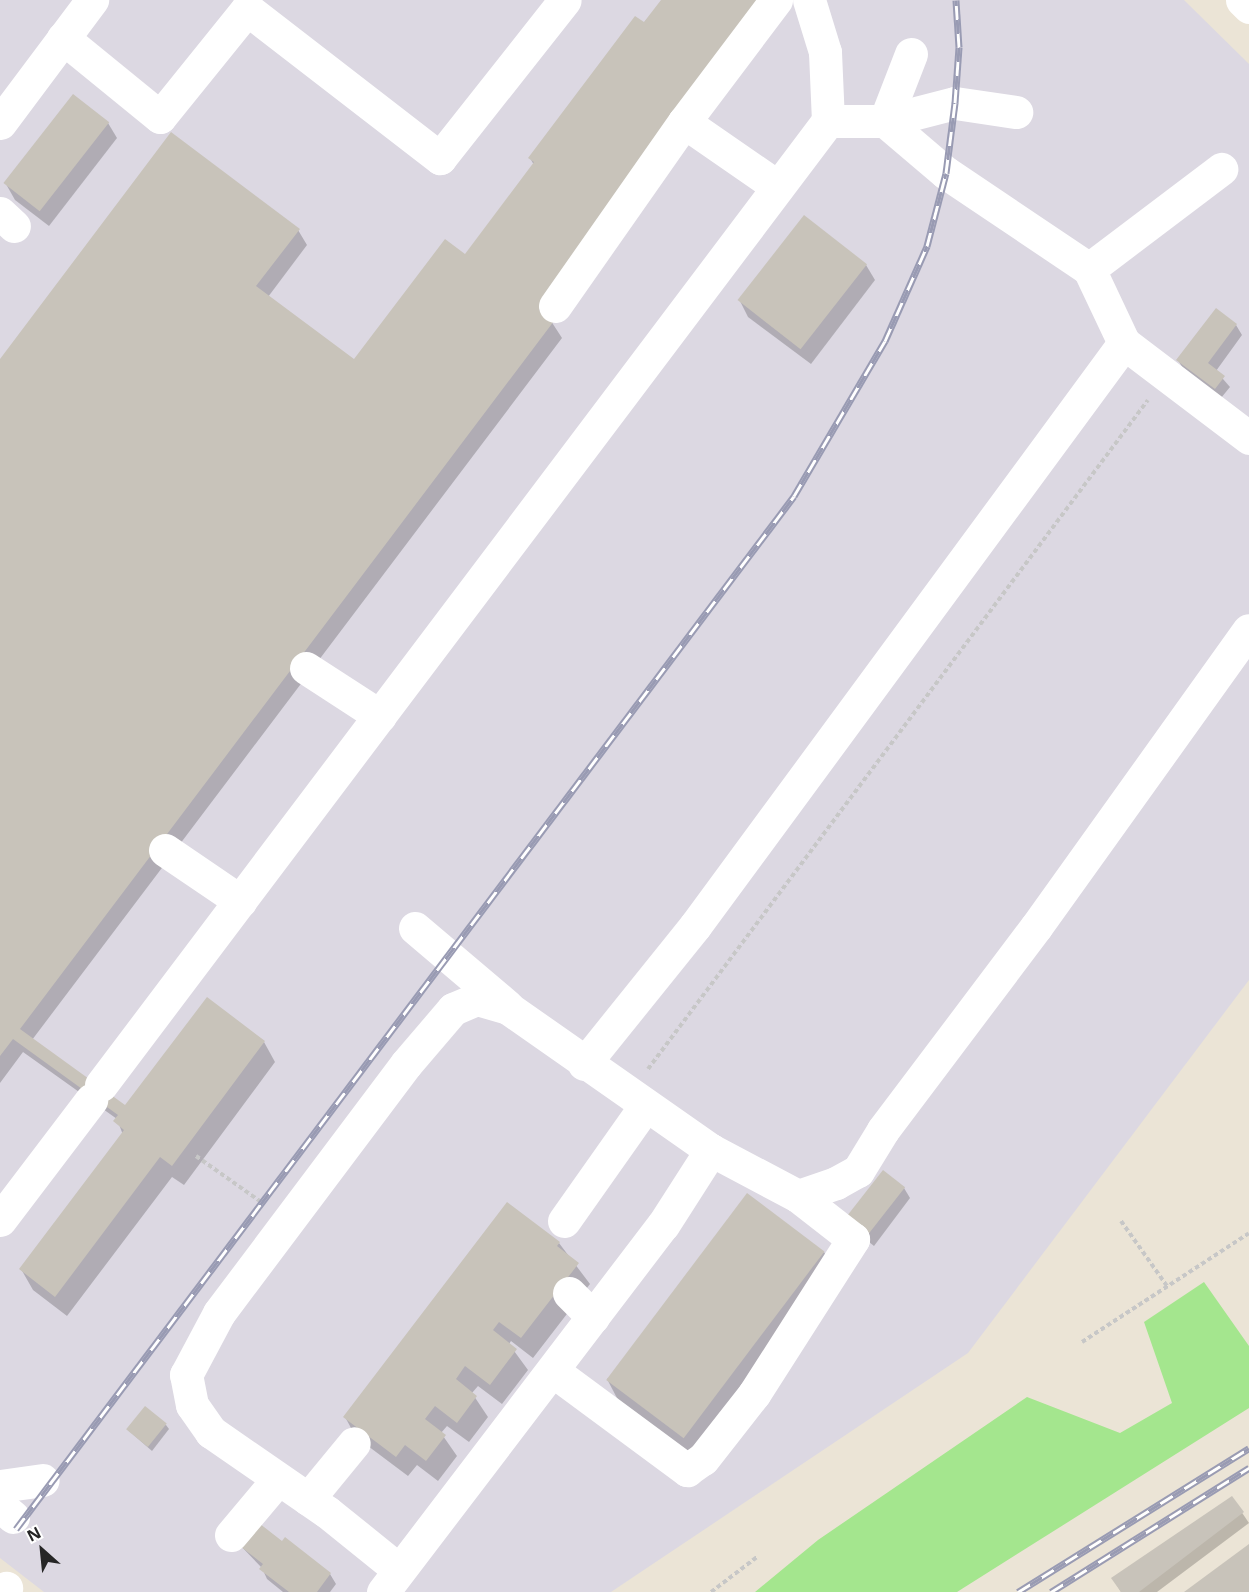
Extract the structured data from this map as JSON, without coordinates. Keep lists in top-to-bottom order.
{
  "north": "top left"
}
